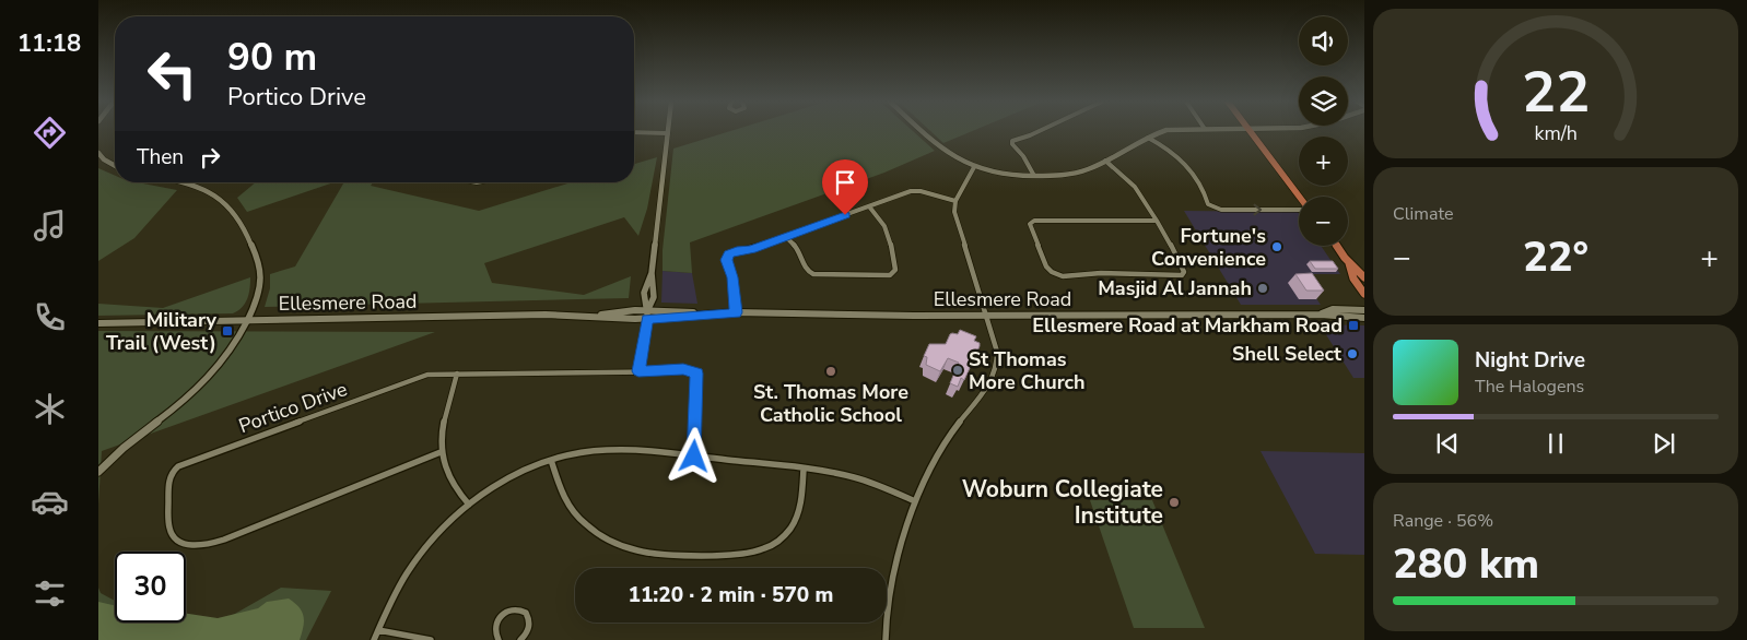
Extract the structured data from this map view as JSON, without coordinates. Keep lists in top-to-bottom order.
{
  "streets": {
    "main road": ["Ellesmere Road"],
    "street": ["Portico Drive"]
  },
  "places": {
    "other": [
      "Fortune's Convenience",
      "Masjid Al Jannah",
      "Shell Select",
      "St Thomas More Church",
      "St. Thomas More Catholic School",
      "Woburn Collegiate Institute"
    ],
    "transit": ["Ellesmere Road at Markham Road", "Military Trail (West)"]
  },
  "page": {
    "tabs": "11:18",
    "map_buttons": ["+", "−"],
    "turn": ["90 m", "Portico Drive"],
    "then": "Then",
    "tile": [
      "Climate",
      ["Range · 56%", "280 km"]
    ],
    "heat": ["−", "22°", "+"],
    "song": ["Night Drive", "The Halogens"],
    "limit": "30",
    "trip": "11:20 · 2 min · 570 m",
    "gauge": ["22", "km/h"]
  }
}
